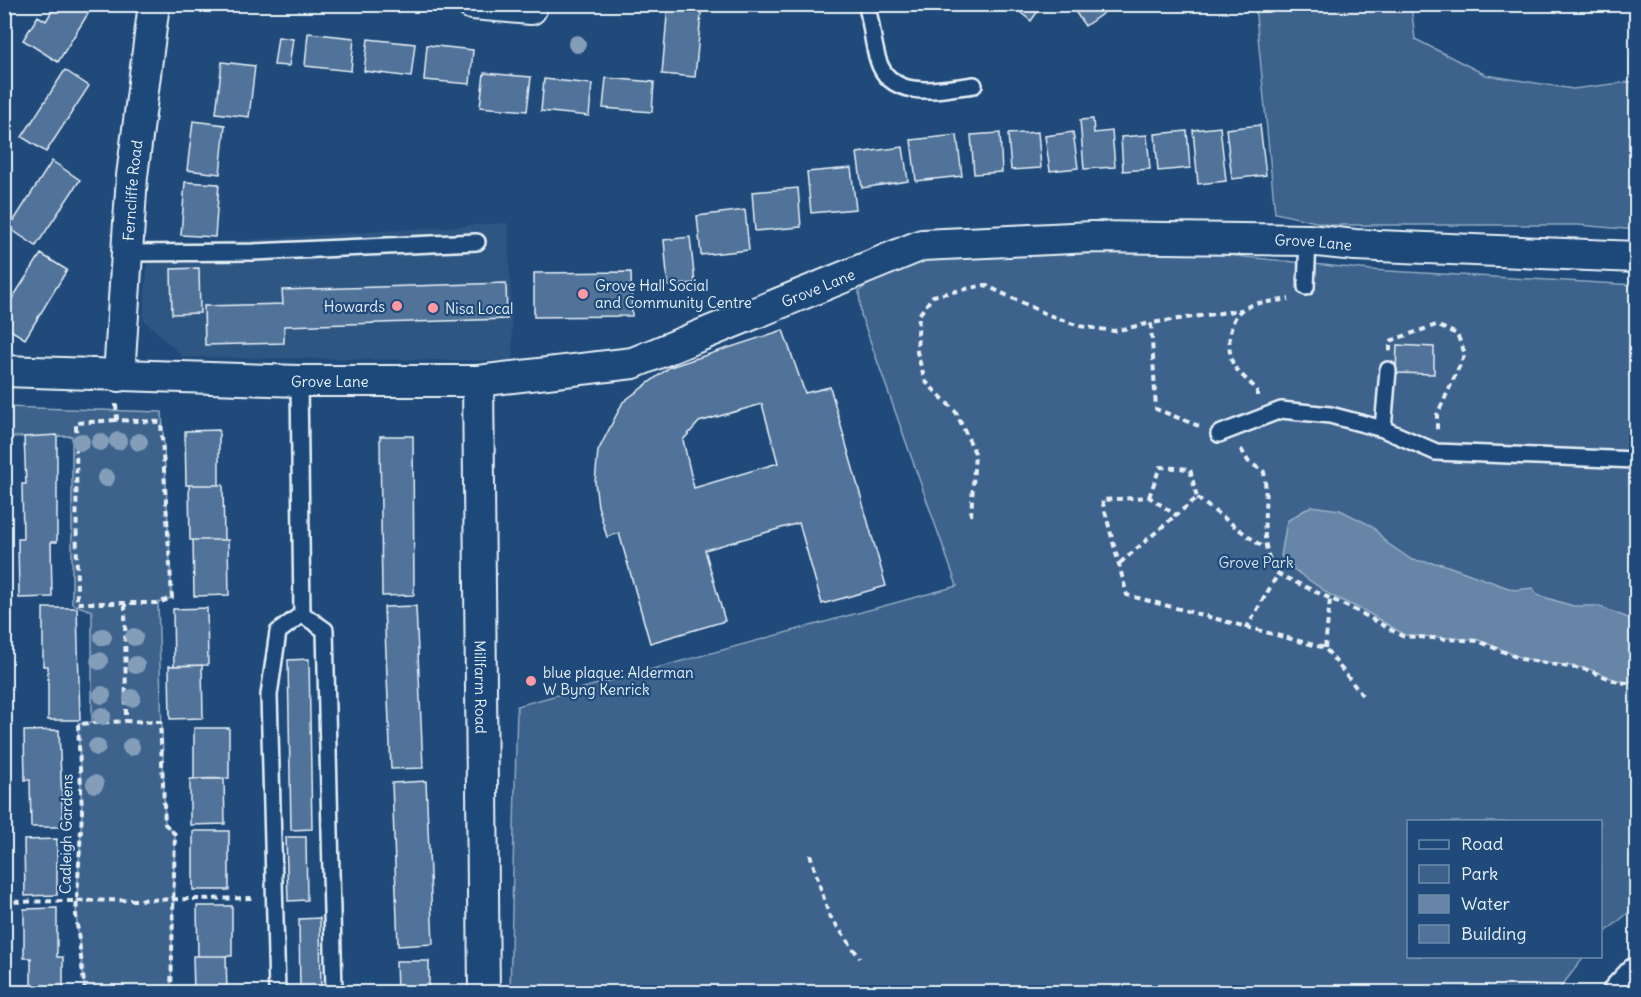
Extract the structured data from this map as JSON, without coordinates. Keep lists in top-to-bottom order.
{
  "streets": {
    "street": ["Ferncliffe Road", "Grove Lane", "Millfarm Road"],
    "path": ["Cadleigh Gardens"]
  },
  "crossings": [
    ["Ferncliffe Road", "Grove Lane"],
    ["Grove Lane", "Millfarm Road"]
  ],
  "parks": ["Grove Park"],
  "places": [
    "Grove Hall Social and Community Centre",
    "Howards",
    "Nisa Local",
    "blue plaque: Alderman W Byng Kenrick"
  ],
  "legend": [
    "Road",
    "Park",
    "Water",
    "Building"
  ]
}
